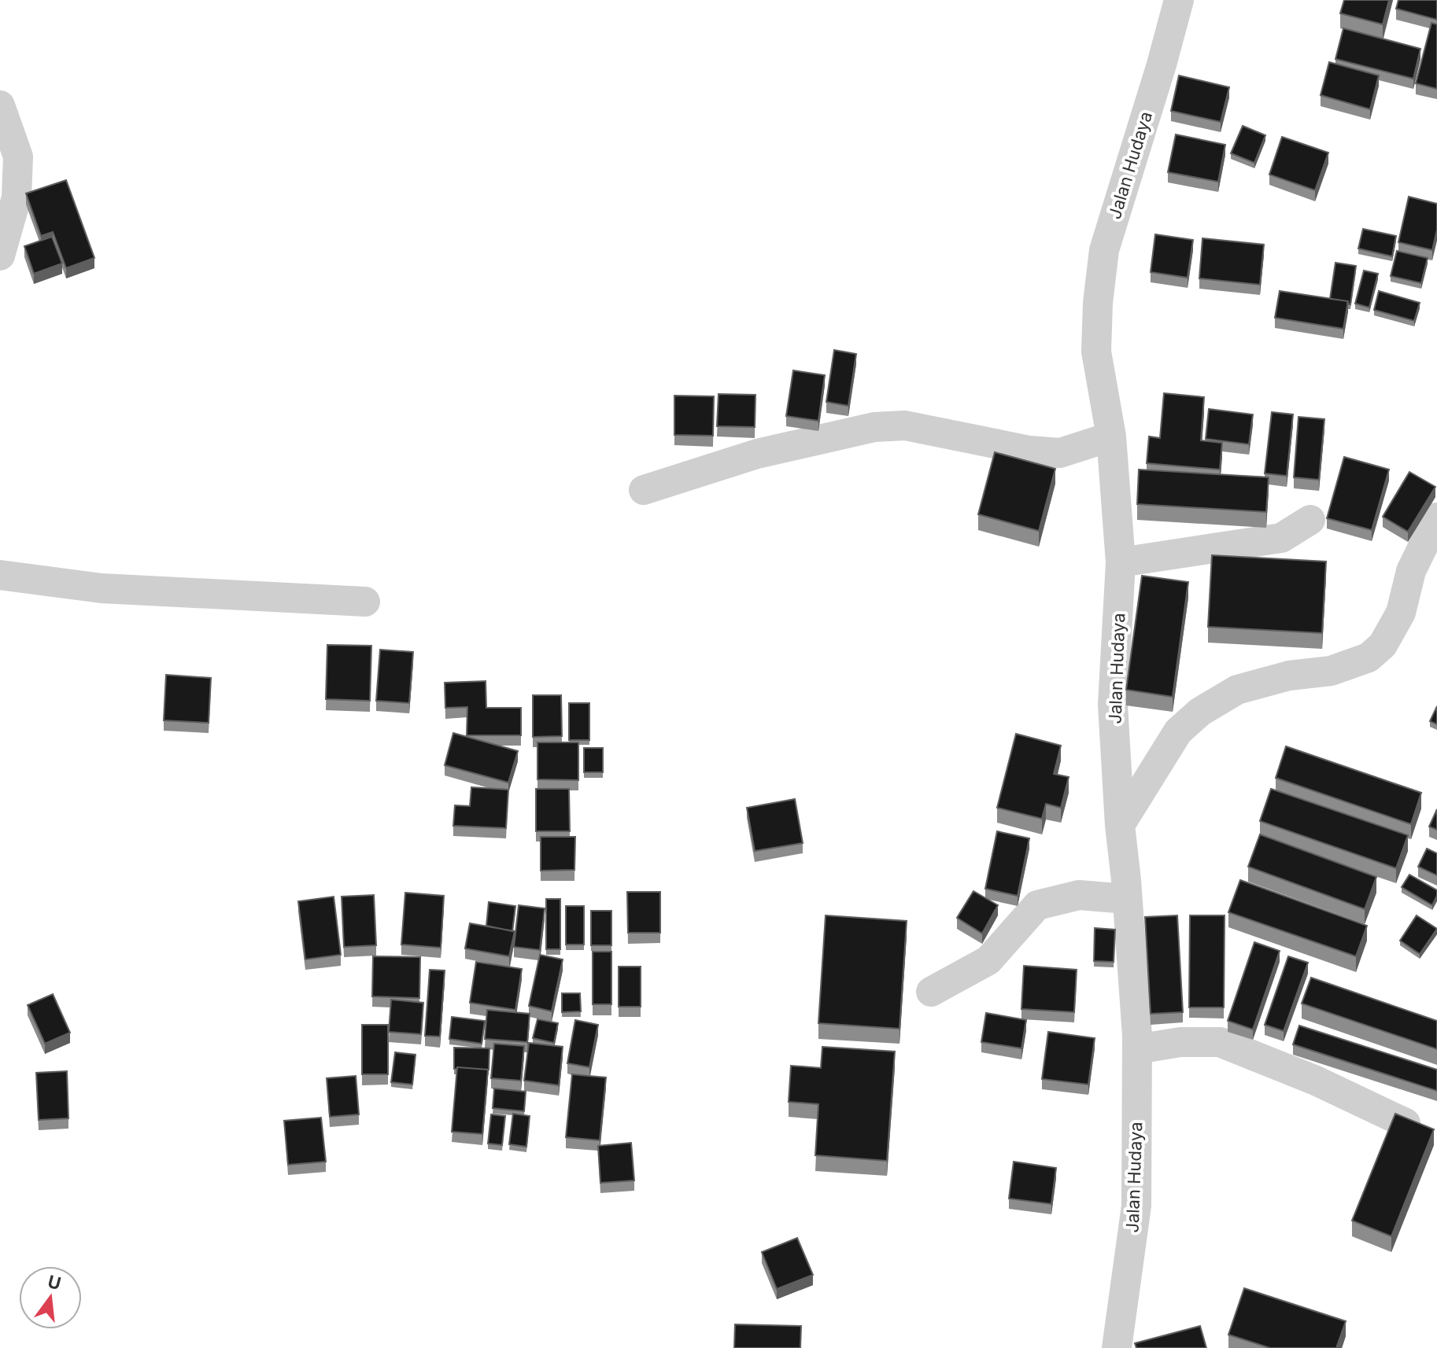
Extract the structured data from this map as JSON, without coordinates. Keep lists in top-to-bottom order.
{
  "streets": {
    "street": ["Jalan Hudaya"]
  },
  "north": "top"
}
